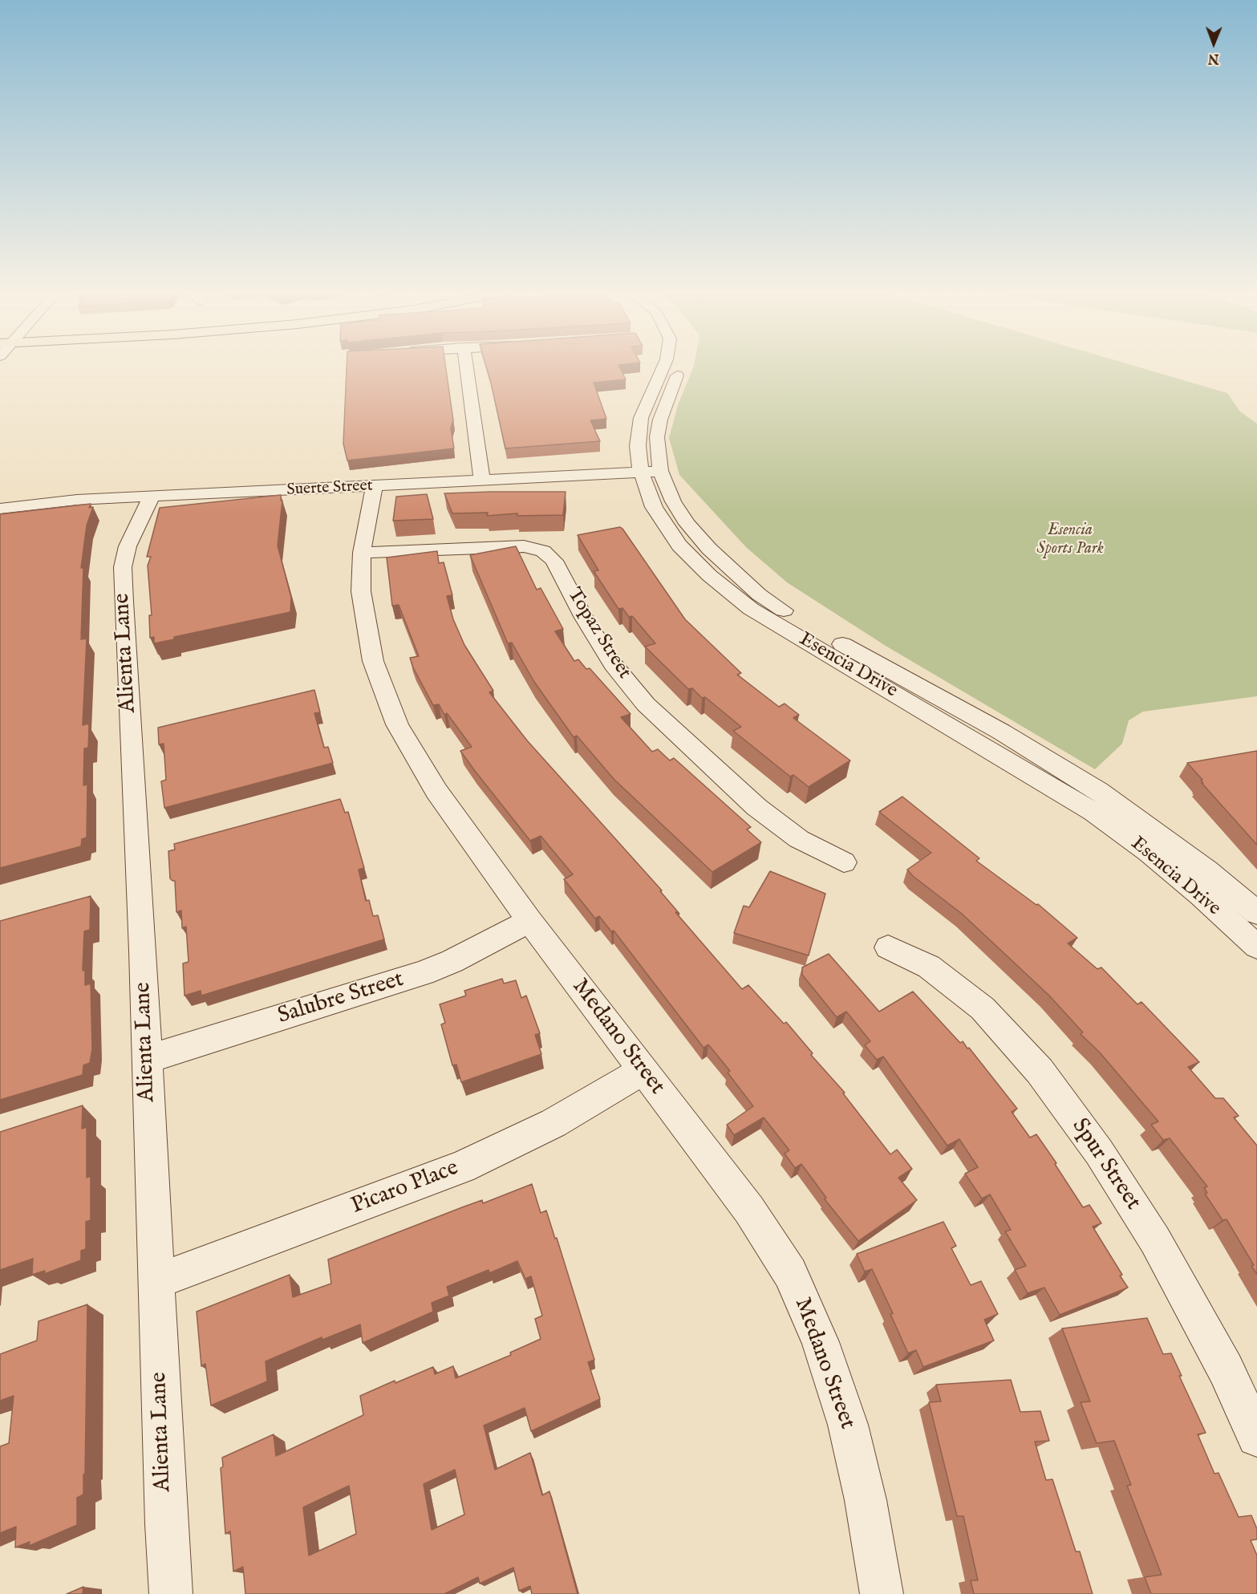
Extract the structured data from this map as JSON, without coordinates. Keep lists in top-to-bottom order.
{
  "streets": {
    "street": [
      "Suerte Street",
      "Topaz Street",
      "Alienta Lane",
      "Esencia Drive",
      "Salubre Street",
      "Medano Street",
      "Spur Street",
      "Picaro Place"
    ]
  },
  "crossings": [
    ["Suerte Street", "Alienta Lane"],
    ["Suerte Street", "Esencia Drive"],
    ["Suerte Street", "Medano Street"],
    ["Topaz Street", "Medano Street"],
    ["Alienta Lane", "Salubre Street"],
    ["Alienta Lane", "Picaro Place"],
    ["Salubre Street", "Medano Street"],
    ["Medano Street", "Picaro Place"]
  ],
  "parks": ["Esencia Sports Park"],
  "north": "bottom"
}
